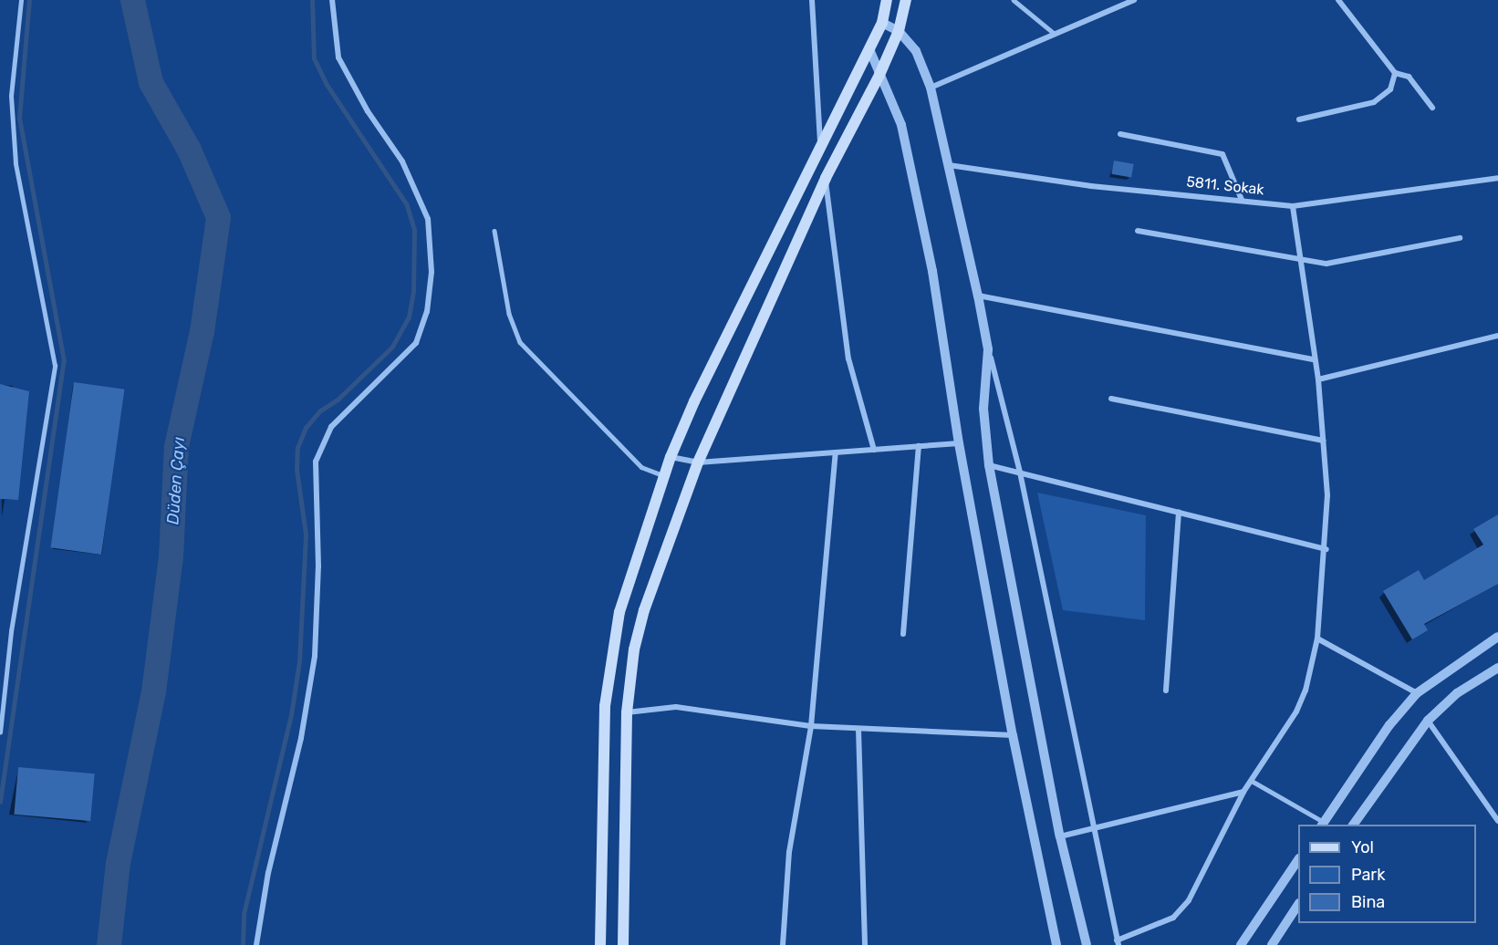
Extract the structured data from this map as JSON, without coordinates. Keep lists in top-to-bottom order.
{
  "streets": {
    "street": ["5811. Sokak"]
  },
  "water": ["Düden Çayı"],
  "legend": ["Yol", "Park", "Bina"]
}
